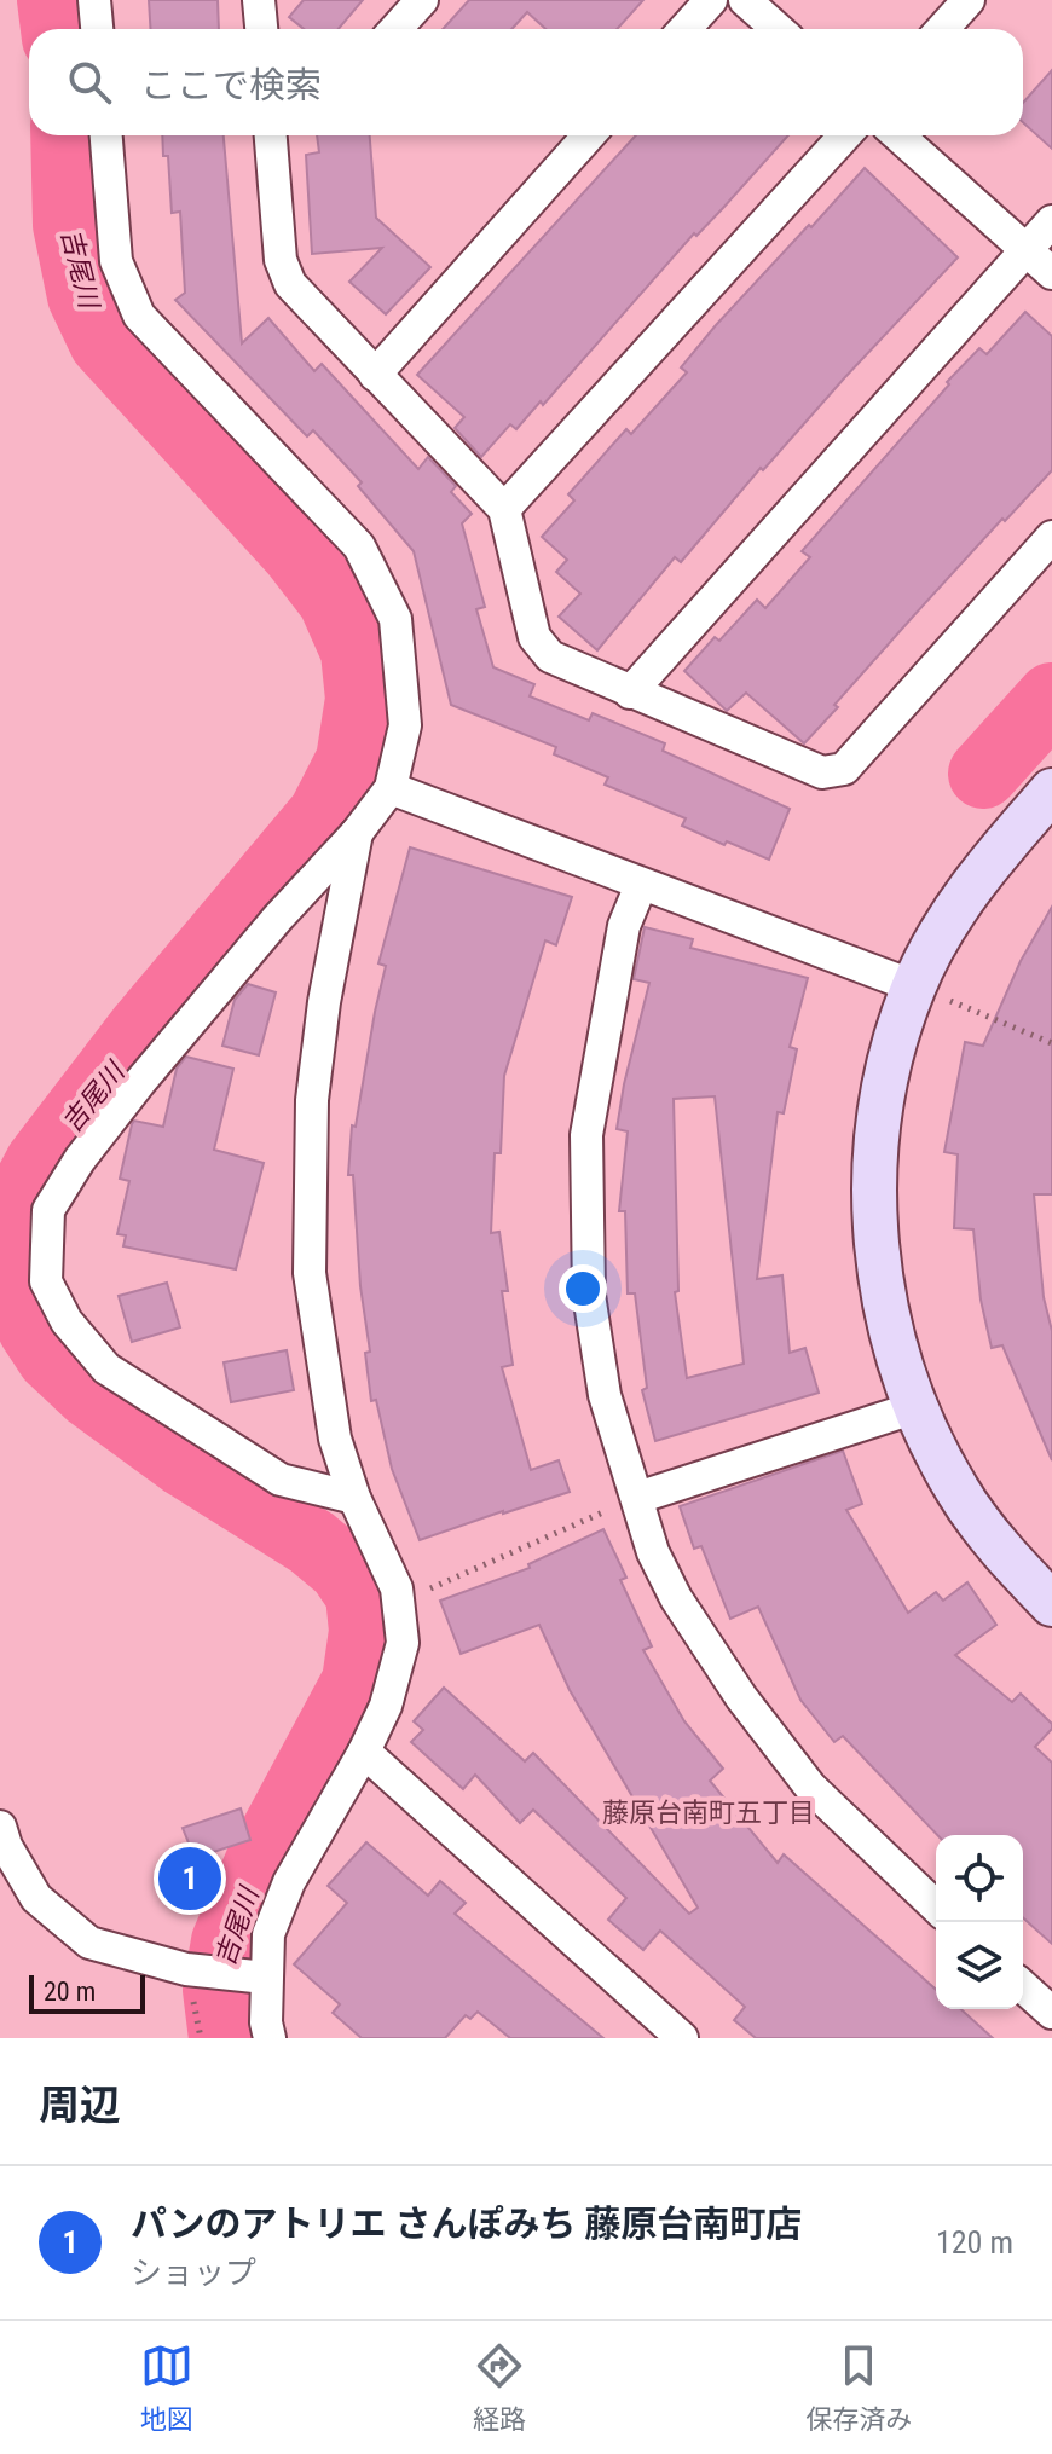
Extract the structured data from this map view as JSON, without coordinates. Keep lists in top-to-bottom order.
{
  "districts": ["藤原台南町五丁目"],
  "water": ["吉尾川"],
  "scale_bar": "20 m",
  "page": {
    "search": "ここで検索",
    "pins": "1",
    "scale": "20 m",
    "heading": "周辺",
    "list": [
      {
        "mark": "1",
        "name": "パンのアトリエ さんぽみち 藤原台南町店",
        "note": "ショップ",
        "value": "120 m"
      }
    ],
    "nav": ["地図", "経路", "保存済み"]
  }
}
